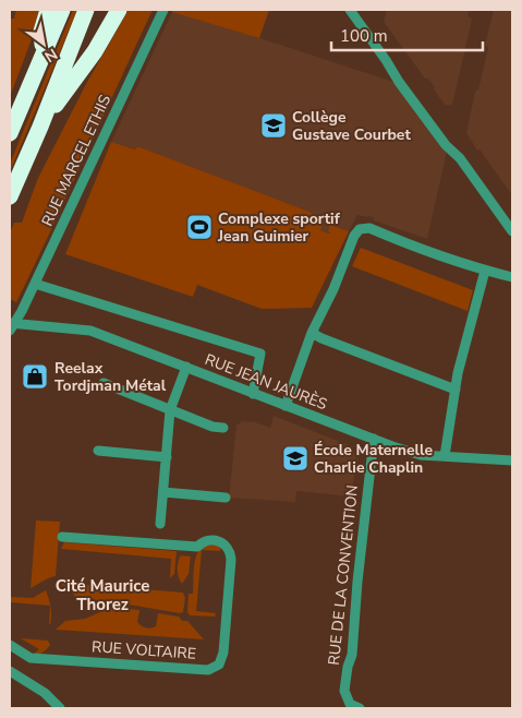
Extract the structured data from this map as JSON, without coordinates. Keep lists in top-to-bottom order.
{
  "streets": {
    "street": [
      "RUE MARCEL ETHIS",
      "RUE JEAN JAURÈS",
      "RUE DE LA CONVENTION",
      "RUE VOLTAIRE"
    ]
  },
  "crossings": [
    ["RUE MARCEL ETHIS", "RUE JEAN JAURÈS"],
    ["RUE JEAN JAURÈS", "RUE DE LA CONVENTION"]
  ],
  "districts": ["Cité Maurice Thorez"],
  "places": {
    "school or university": ["Collège Gustave Courbet", "École Maternelle Charlie Chaplin"],
    "sports": ["Complexe sportif Jean Guimier"],
    "shop": ["Reelax Tordjman Métal"]
  },
  "scale_bar": "100 m",
  "north": "bottom right"
}
